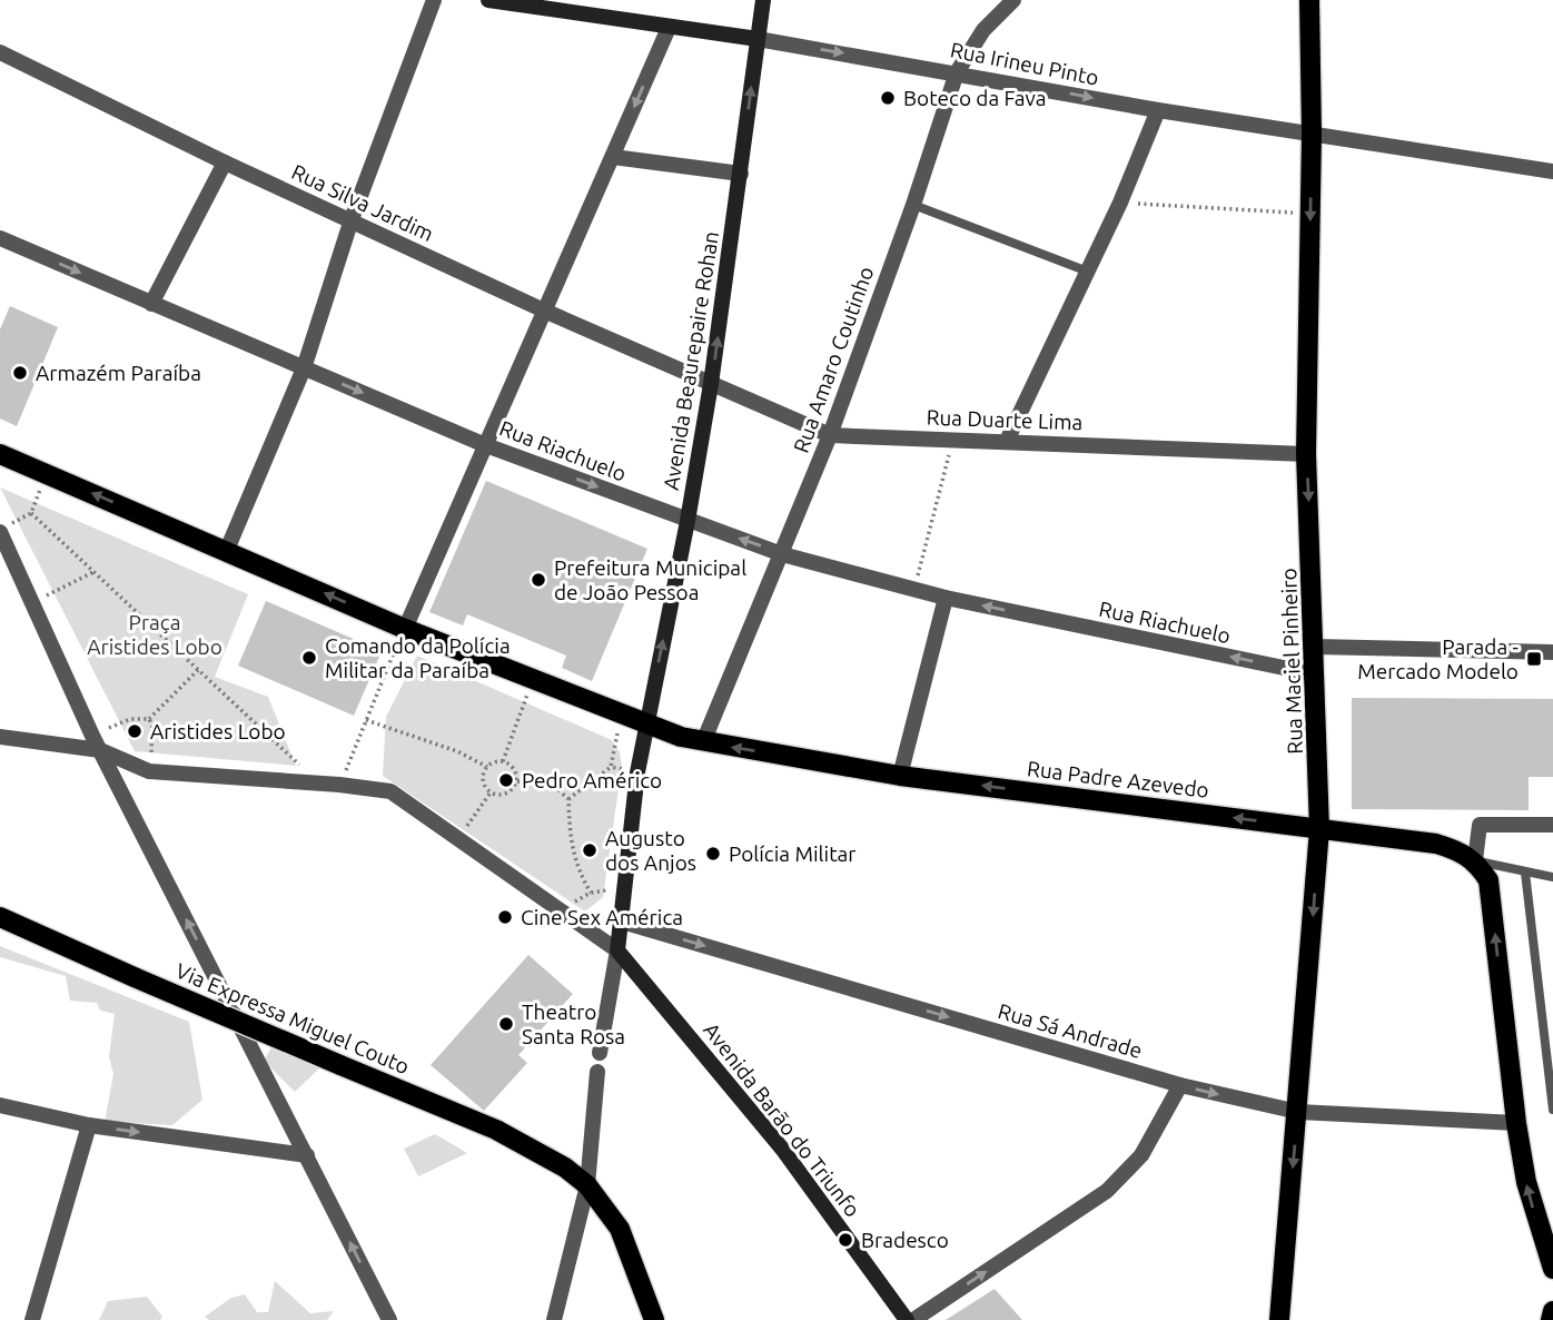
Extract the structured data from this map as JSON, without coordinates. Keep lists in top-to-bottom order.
{
  "streets": {
    "main road": [
      "Rua Irineu Pinto",
      "Avenida Beaurepaire Rohan",
      "Rua Maciel Pinheiro",
      "Rua Padre Azevedo",
      "Via Expressa Miguel Couto",
      "Avenida Barão do Triunfo"
    ],
    "street": [
      "Rua Silva Jardim",
      "Rua Amaro Coutinho",
      "Rua Duarte Lima",
      "Rua Riachuelo",
      "Rua Sá Andrade"
    ]
  },
  "crossings": [
    ["Rua Irineu Pinto", "Rua Amaro Coutinho"],
    ["Rua Irineu Pinto", "Avenida Beaurepaire Rohan"],
    ["Rua Irineu Pinto", "Rua Maciel Pinheiro"],
    ["Rua Silva Jardim", "Avenida Beaurepaire Rohan"],
    ["Rua Silva Jardim", "Rua Duarte Lima"],
    ["Rua Amaro Coutinho", "Rua Duarte Lima"],
    ["Rua Amaro Coutinho", "Rua Riachuelo"],
    ["Rua Amaro Coutinho", "Rua Padre Azevedo"],
    ["Avenida Beaurepaire Rohan", "Rua Duarte Lima"],
    ["Avenida Beaurepaire Rohan", "Rua Riachuelo"],
    ["Avenida Beaurepaire Rohan", "Rua Padre Azevedo"],
    ["Avenida Beaurepaire Rohan", "Rua Sá Andrade"],
    ["Avenida Beaurepaire Rohan", "Avenida Barão do Triunfo"],
    ["Rua Duarte Lima", "Rua Maciel Pinheiro"],
    ["Rua Riachuelo", "Rua Maciel Pinheiro"],
    ["Rua Maciel Pinheiro", "Rua Padre Azevedo"],
    ["Rua Maciel Pinheiro", "Rua Sá Andrade"]
  ],
  "one_way": [
    "Rua Irineu Pinto",
    "Avenida Beaurepaire Rohan",
    "Rua Maciel Pinheiro",
    "Rua Padre Azevedo",
    "Rua Sá Andrade"
  ],
  "parks": ["Praça Aristides Lobo"],
  "places": {
    "other": [
      "Boteco da Fava",
      "Armazém Paraíba",
      "Prefeitura Municipal de João Pessoa",
      "Comando da Polícia Militar da Paraíba",
      "Aristides Lobo",
      "Pedro Américo",
      "Augusto dos Anjos",
      "Polícia Militar",
      "Cine Sex América",
      "Theatro Santa Rosa",
      "Bradesco"
    ],
    "transit": ["Parada - Mercado Modelo"]
  }
}
